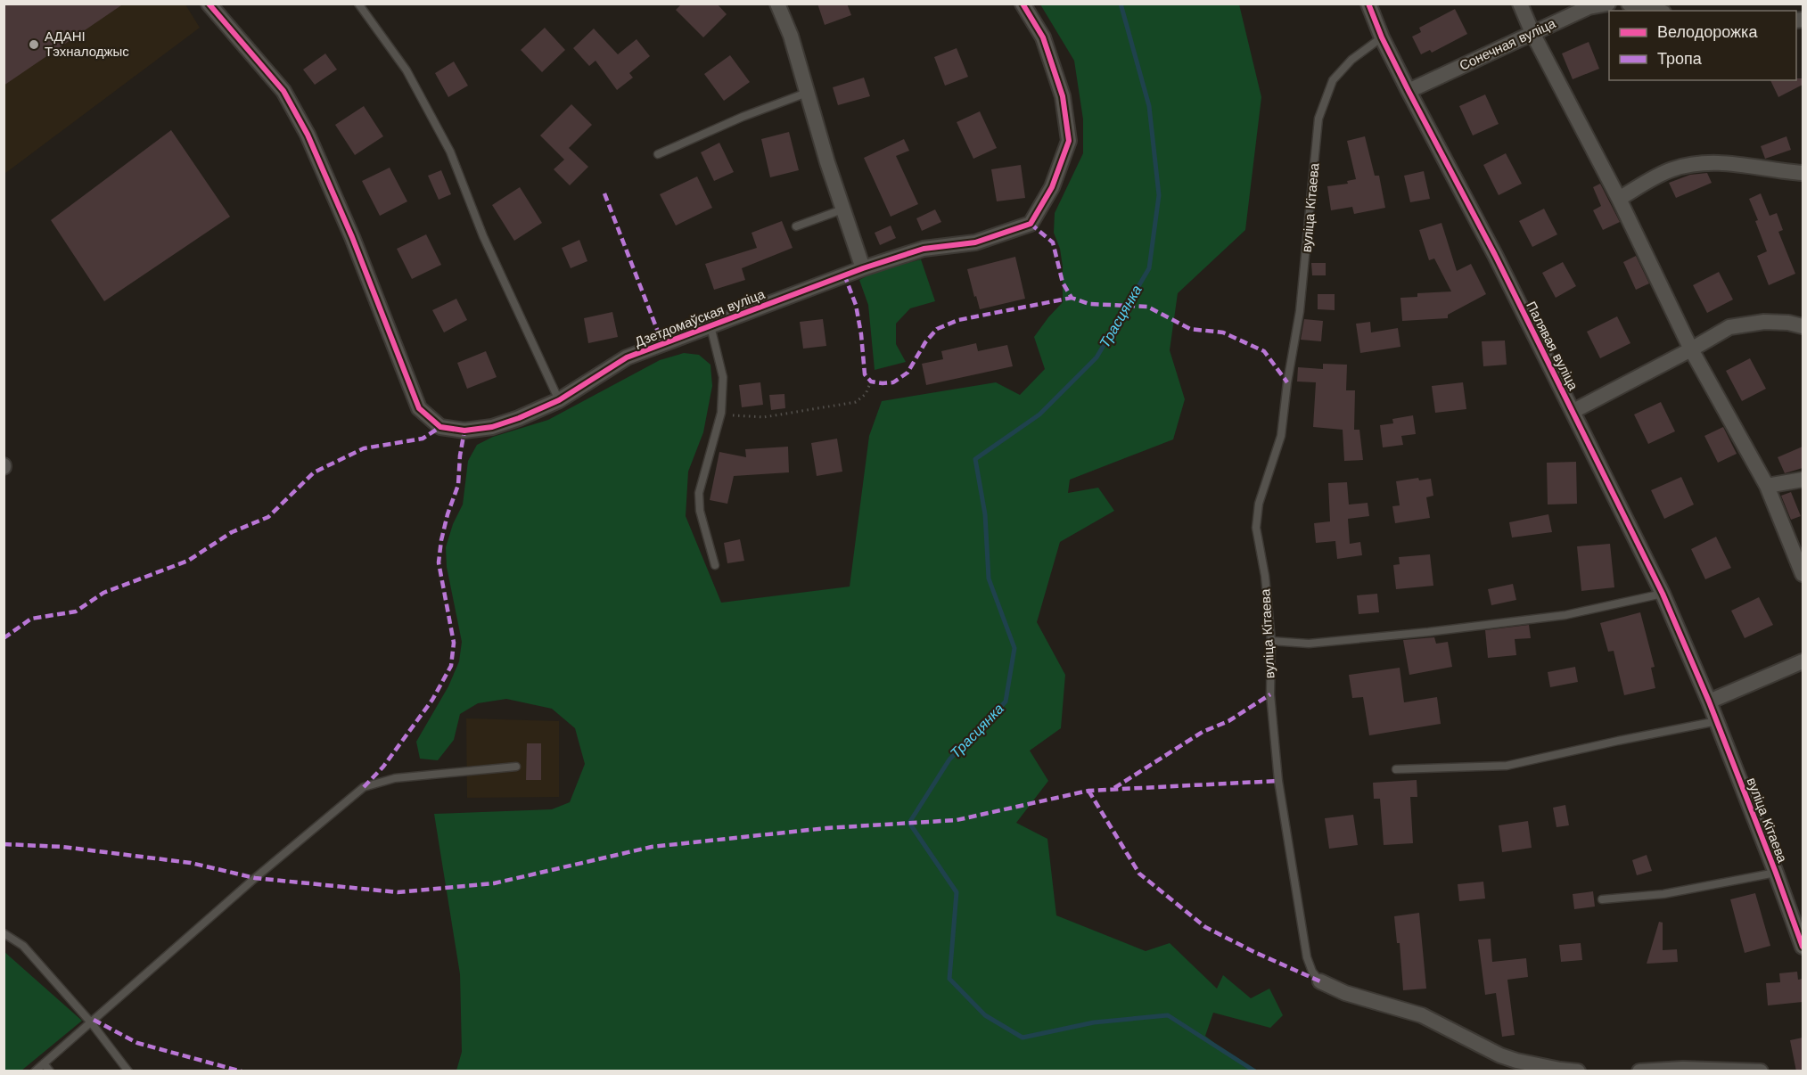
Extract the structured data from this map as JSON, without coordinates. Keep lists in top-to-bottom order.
{
  "streets": {
    "street": [
      "Сонечная вуліца",
      "вуліца Кітаева",
      "Дзетдомаўская вуліца",
      "Палявая вуліца"
    ]
  },
  "crossings": [
    ["Сонечная вуліца", "Палявая вуліца"],
    ["вуліца Кітаева", "Палявая вуліца"]
  ],
  "water": ["Трасцянка"],
  "places": ["АДАНІ Тэхналоджыс"],
  "legend": ["Велодорожка", "Тропа"]
}
